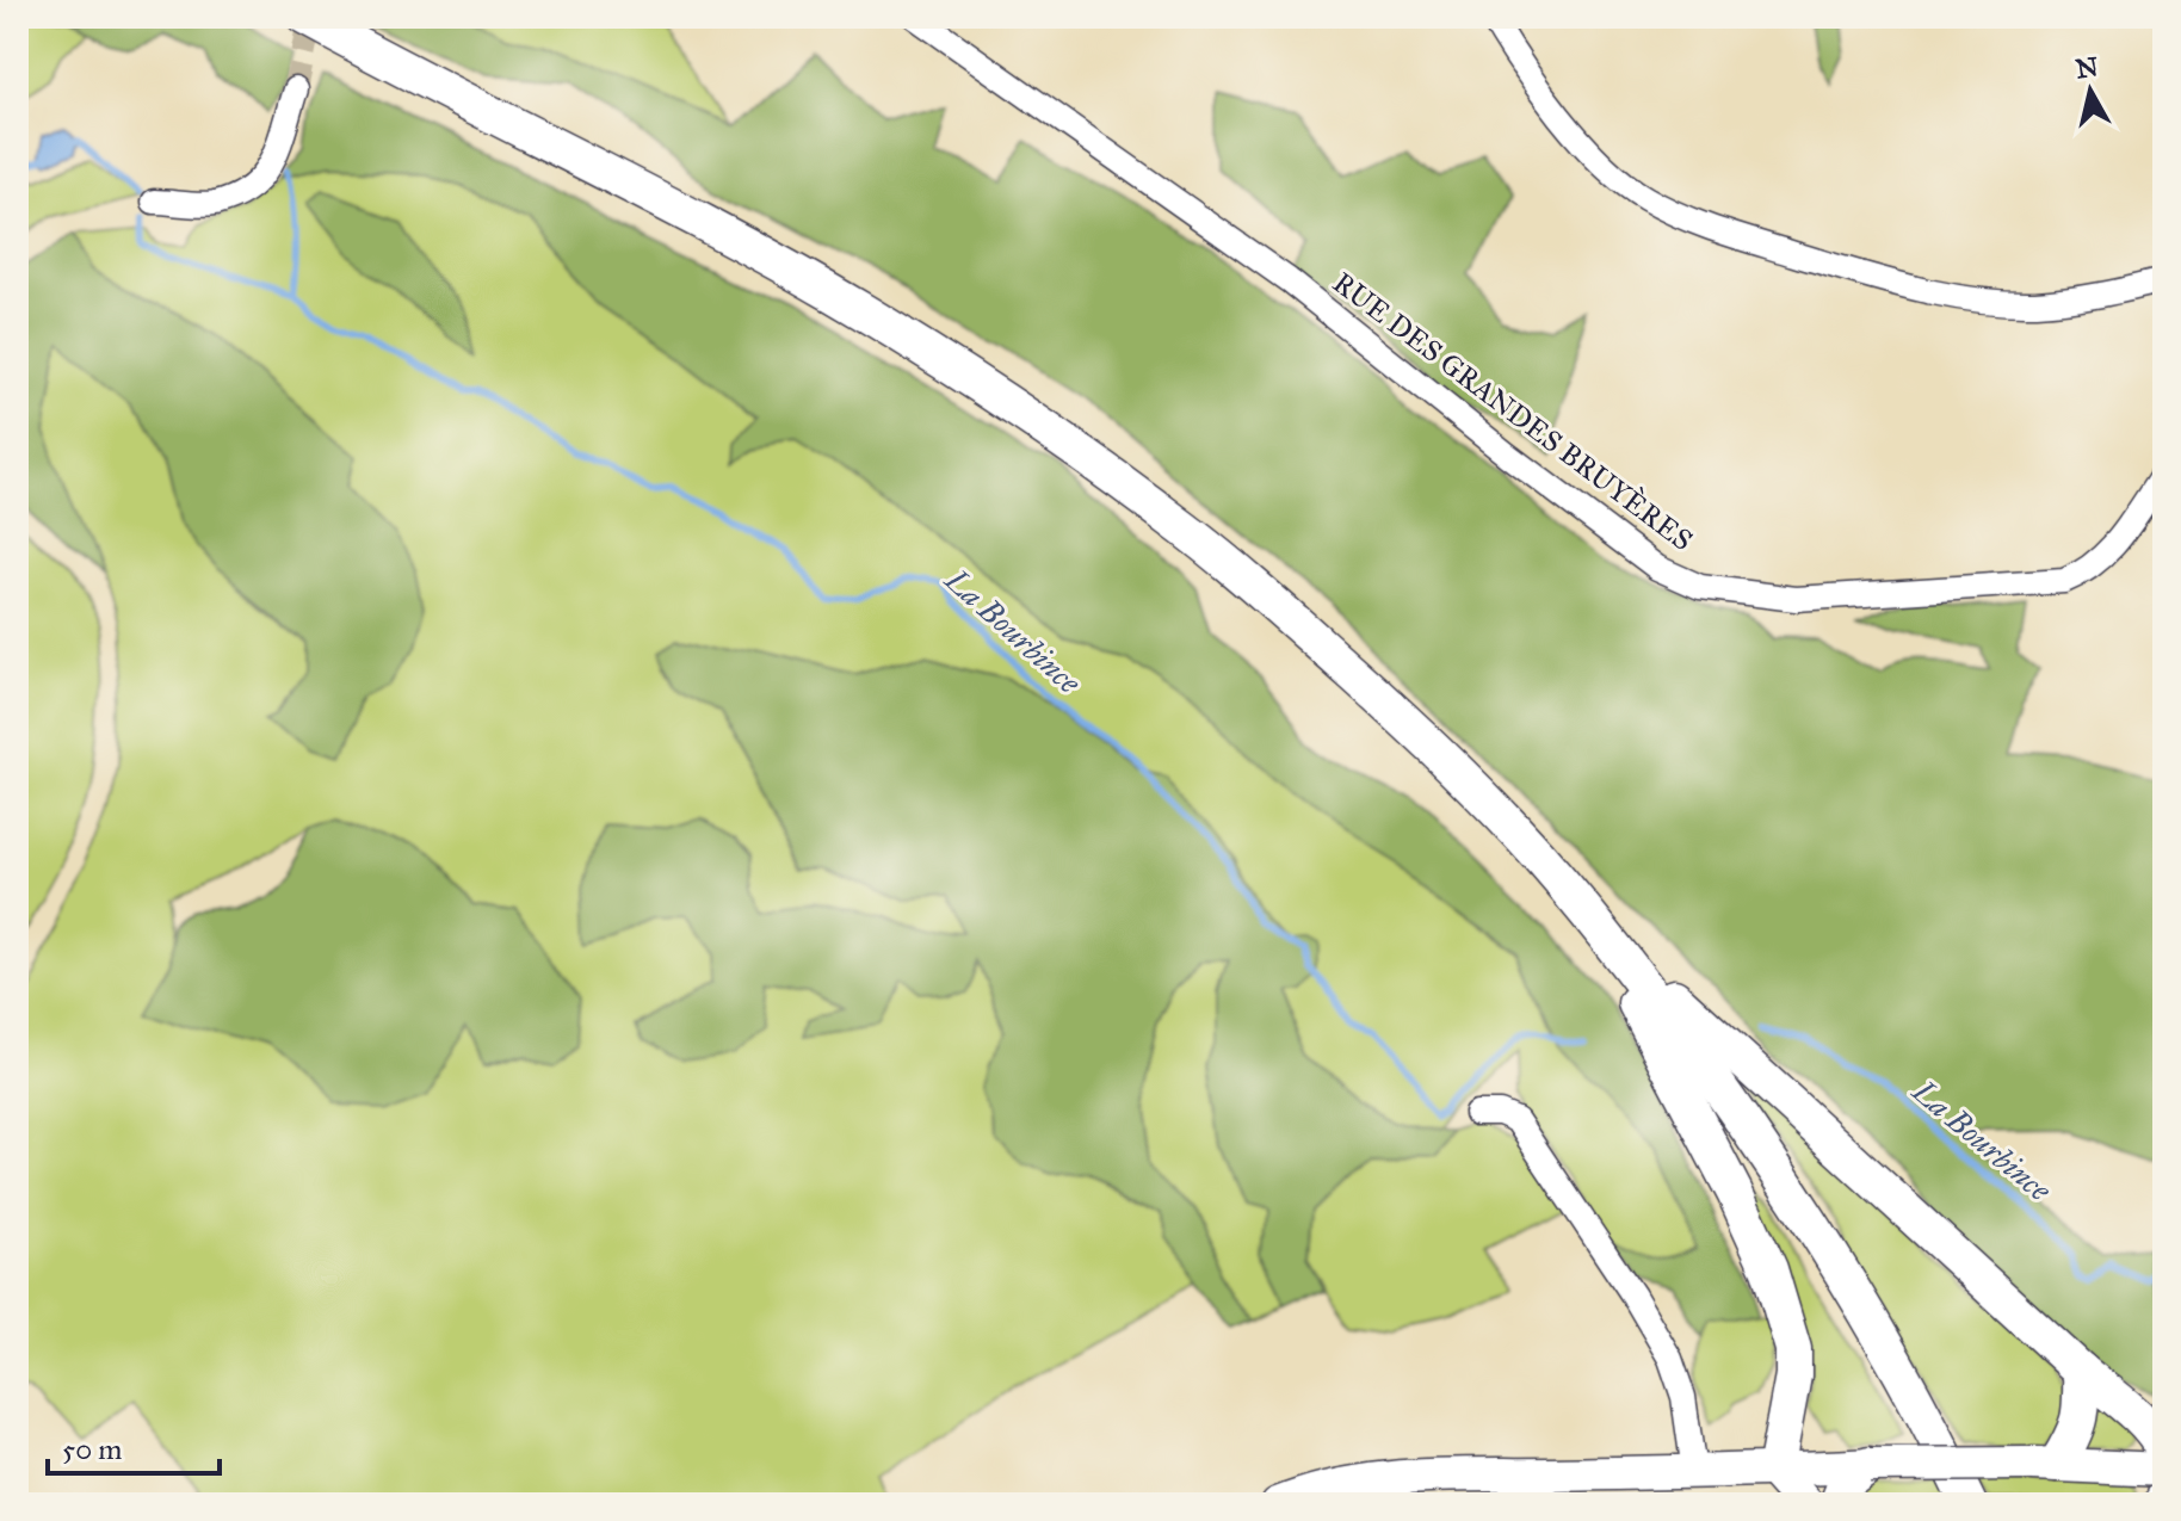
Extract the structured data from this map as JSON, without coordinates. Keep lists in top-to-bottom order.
{
  "streets": {
    "street": ["RUE DES GRANDES BRUYÈRES"]
  },
  "water": ["La Bourbince"],
  "scale_bar": "50 m",
  "north": "top"
}
